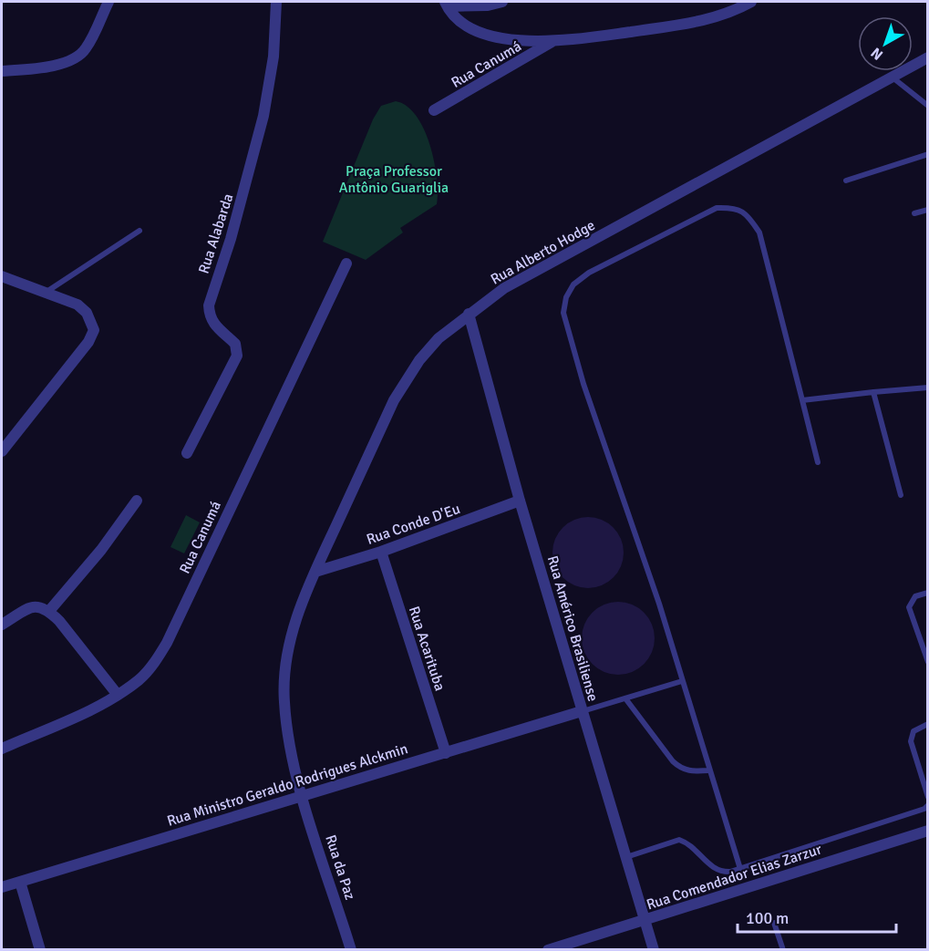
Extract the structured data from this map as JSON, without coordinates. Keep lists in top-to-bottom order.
{
  "streets": {
    "street": [
      "Rua Canumá",
      "Rua Alabarda",
      "Rua Alberto Hodge",
      "Rua Conde D'Eu",
      "Rua Américo Brasiliense",
      "Rua Acarituba",
      "Rua Ministro Geraldo Rodrigues Alckmin",
      "Rua da Paz",
      "Rua Comendador Elias Zarzur"
    ]
  },
  "crossings": [
    ["Rua Alberto Hodge", "Rua Conde D'Eu"],
    ["Rua Alberto Hodge", "Rua Américo Brasiliense"],
    ["Rua Alberto Hodge", "Rua Ministro Geraldo Rodrigues Alckmin"],
    ["Rua Alberto Hodge", "Rua da Paz"],
    ["Rua Conde D'Eu", "Rua Américo Brasiliense"],
    ["Rua Conde D'Eu", "Rua Acarituba"],
    ["Rua Américo Brasiliense", "Rua Ministro Geraldo Rodrigues Alckmin"],
    ["Rua Américo Brasiliense", "Rua Comendador Elias Zarzur"],
    ["Rua Acarituba", "Rua Ministro Geraldo Rodrigues Alckmin"],
    ["Rua Ministro Geraldo Rodrigues Alckmin", "Rua da Paz"]
  ],
  "parks": ["Praça Professor Antônio Guariglia"],
  "scale_bar": "100 m",
  "north": "bottom left"
}
